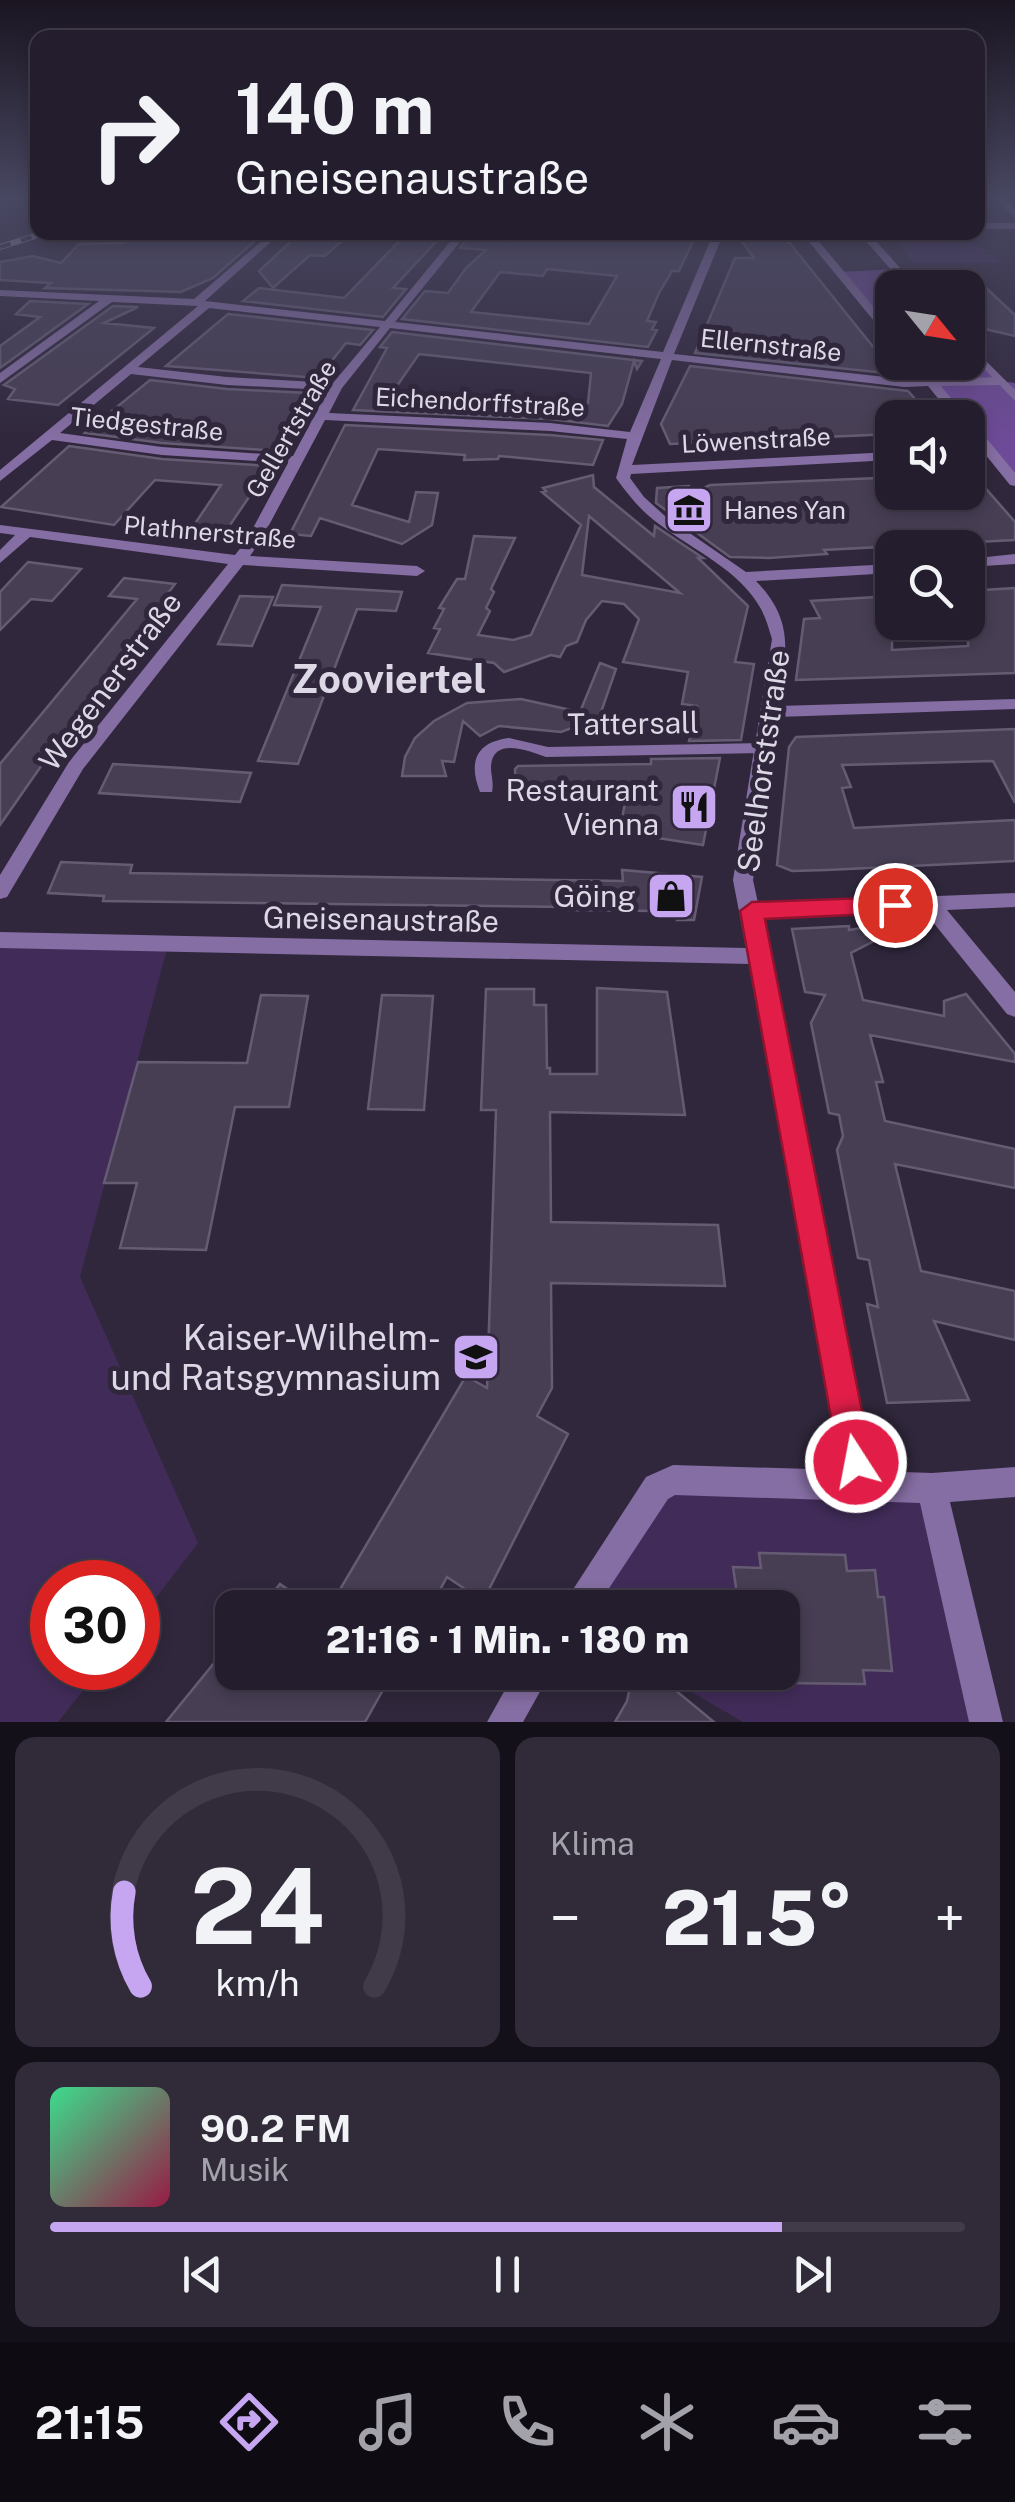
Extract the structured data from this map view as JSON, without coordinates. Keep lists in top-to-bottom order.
{
  "streets": {
    "street": [
      "Ellernstraße",
      "Eichendorffstraße",
      "Tiedgestraße",
      "Gellertstraße",
      "Löwenstraße",
      "Plathnerstraße",
      "Wegenerstraße",
      "Tattersall",
      "Seelhorststraße",
      "Gneisenaustraße"
    ]
  },
  "crossings": [
    ["Ellernstraße", "Gellertstraße"],
    ["Eichendorffstraße", "Gellertstraße"],
    ["Tiedgestraße", "Gellertstraße"],
    ["Gellertstraße", "Plathnerstraße"],
    ["Gellertstraße", "Wegenerstraße"],
    ["Löwenstraße", "Seelhorststraße"],
    ["Plathnerstraße", "Wegenerstraße"],
    ["Tattersall", "Seelhorststraße"],
    ["Seelhorststraße", "Gneisenaustraße"]
  ],
  "districts": ["Zooviertel"],
  "places": {
    "museum": ["Hanes Yan"],
    "restaurant": ["Restaurant Vienna"],
    "shop": ["Göing"],
    "school or university": ["Kaiser-Wilhelm- und Ratsgymnasium"]
  },
  "north": "bottom right",
  "page": {
    "turn": ["140 m", "Gneisenaustraße"],
    "limit": "30",
    "trip": "21:16 · 1 Min. · 180 m",
    "tile": "Klima",
    "heat": ["−", "21.5°", "+"],
    "song": ["90.2 FM", "Musik"],
    "tabs": "21:15",
    "gauge": ["24", "km/h"]
  }
}
